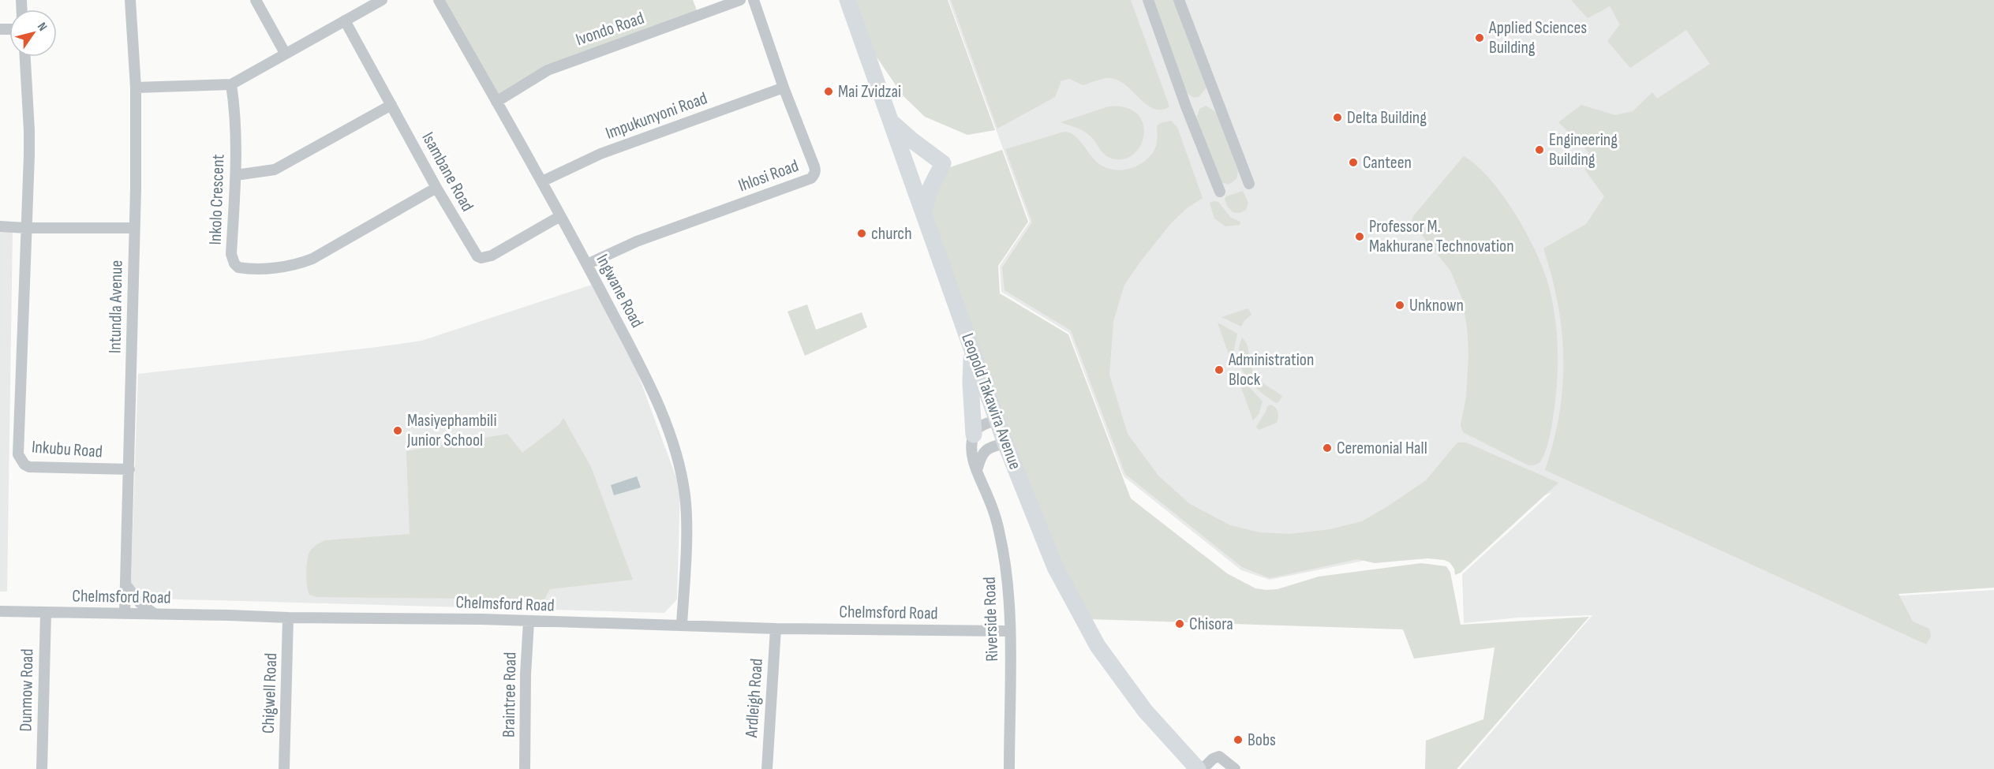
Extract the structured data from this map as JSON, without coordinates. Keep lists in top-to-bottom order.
{
  "streets": {
    "highway": ["Leopold Takawira Avenue"],
    "street": [
      "Ivondo Road",
      "Impukunyoni Road",
      "Isambane Road",
      "Ihlosi Road",
      "Inkolo Crescent",
      "Ingwane Road",
      "Intundla Avenue",
      "Inkubu Road",
      "Chelmsford Road",
      "Riverside Road",
      "Dunmow Road",
      "Chigwell Road",
      "Braintree Road",
      "Ardleigh Road"
    ]
  },
  "crossings": [
    ["Ivondo Road", "Ingwane Road"],
    ["Impukunyoni Road", "Ihlosi Road"],
    ["Impukunyoni Road", "Ingwane Road"],
    ["Isambane Road", "Inkolo Crescent"],
    ["Isambane Road", "Ingwane Road"],
    ["Ihlosi Road", "Ingwane Road"],
    ["Ingwane Road", "Chelmsford Road"],
    ["Intundla Avenue", "Inkubu Road"],
    ["Intundla Avenue", "Chelmsford Road"],
    ["Chelmsford Road", "Riverside Road"],
    ["Chelmsford Road", "Dunmow Road"],
    ["Chelmsford Road", "Chigwell Road"],
    ["Chelmsford Road", "Braintree Road"],
    ["Chelmsford Road", "Ardleigh Road"]
  ],
  "places": [
    "Applied Sciences Building",
    "Mai Zvidzai",
    "Delta Building",
    "Engineering Building",
    "Canteen",
    "church",
    "Professor M. Makhurane Technovation",
    "Unknown",
    "Administration Block",
    "Masiyephambili Junior School",
    "Ceremonial Hall",
    "Chisora",
    "Bobs"
  ],
  "north": "top right"
}
